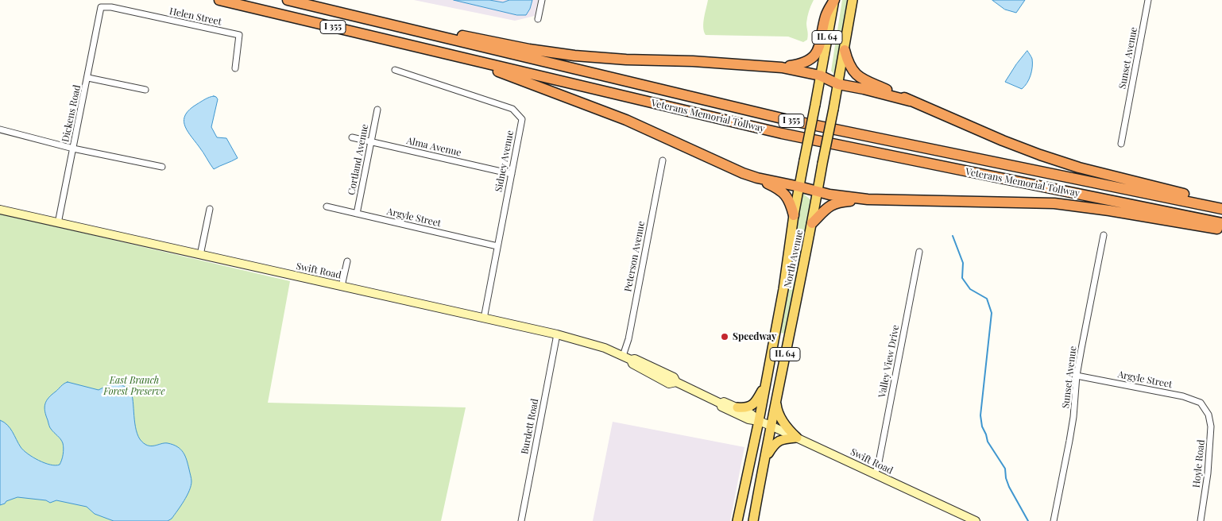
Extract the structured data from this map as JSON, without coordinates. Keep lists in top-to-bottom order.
{
  "streets": {
    "highway": ["I 355", "Veterans Memorial Tollway"],
    "main road": ["IL 64", "North Avenue"],
    "street": [
      "Helen Street",
      "Sunset Avenue",
      "Dickens Road",
      "Alma Avenue",
      "Cortland Avenue",
      "Sidney Avenue",
      "Argyle Street",
      "Peterson Avenue",
      "Swift Road",
      "Valley View Drive",
      "Burdett Road",
      "Hoyle Road"
    ]
  },
  "crossings": [
    ["Helen Street", "Dickens Road"],
    ["Sunset Avenue", "Argyle Street"],
    ["Dickens Road", "Swift Road"],
    ["Alma Avenue", "Cortland Avenue"],
    ["Alma Avenue", "Sidney Avenue"],
    ["Cortland Avenue", "Argyle Street"],
    ["Sidney Avenue", "Argyle Street"],
    ["Sidney Avenue", "Swift Road"],
    ["Argyle Street", "Hoyle Road"],
    ["Peterson Avenue", "Swift Road"],
    ["North Avenue", "Swift Road"],
    ["Swift Road", "Valley View Drive"],
    ["Swift Road", "Burdett Road"]
  ],
  "parks": ["East Branch Forest Preserve"],
  "places": ["Speedway"]
}
